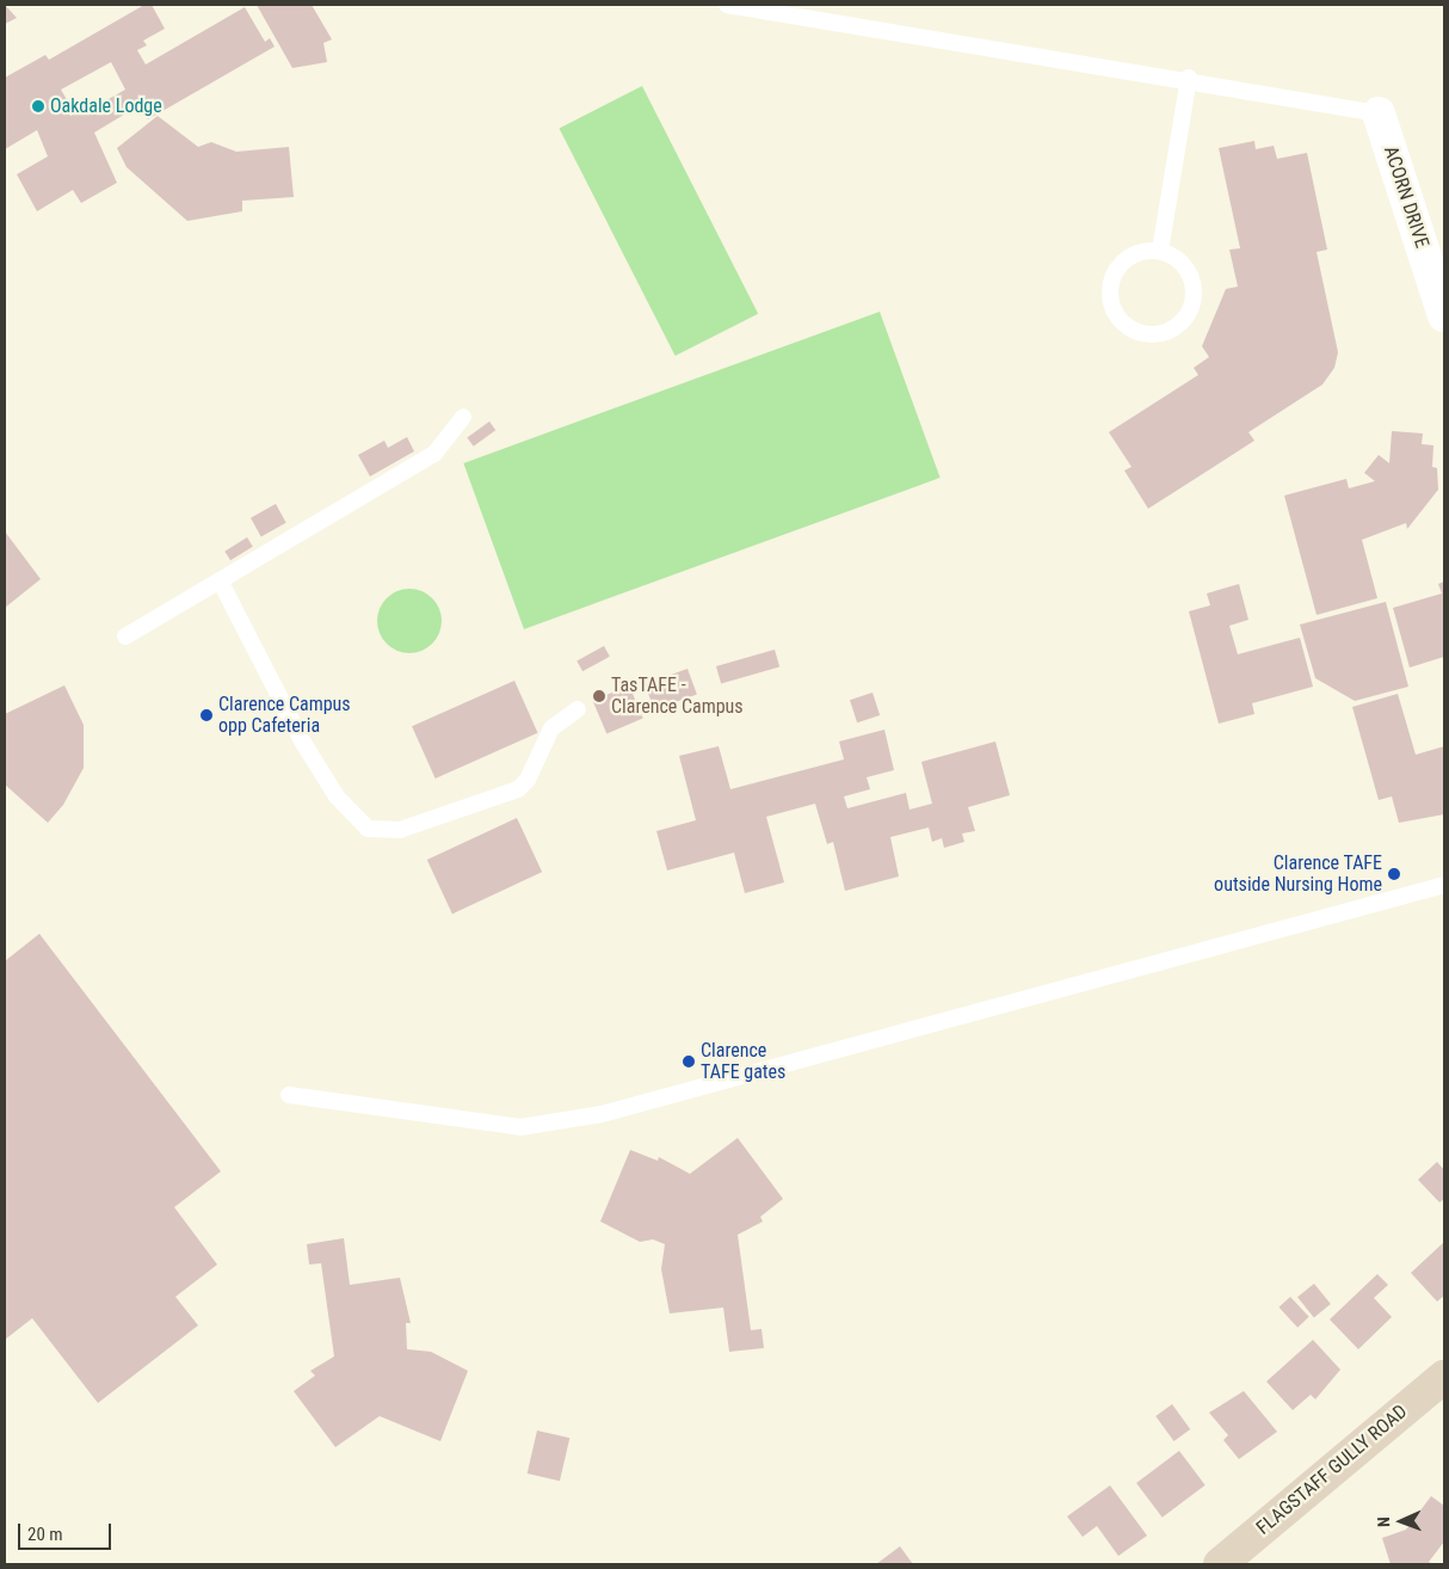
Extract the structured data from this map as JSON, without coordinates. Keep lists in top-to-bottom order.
{
  "streets": {
    "street": ["ACORN DRIVE", "FLAGSTAFF GULLY ROAD"]
  },
  "places": [
    "Oakdale Lodge",
    "TasTAFE - Clarence Campus",
    "Clarence Campus opp Cafeteria",
    "Clarence TAFE outside Nursing Home",
    "Clarence TAFE gates"
  ],
  "scale_bar": "20 m",
  "north": "left"
}
